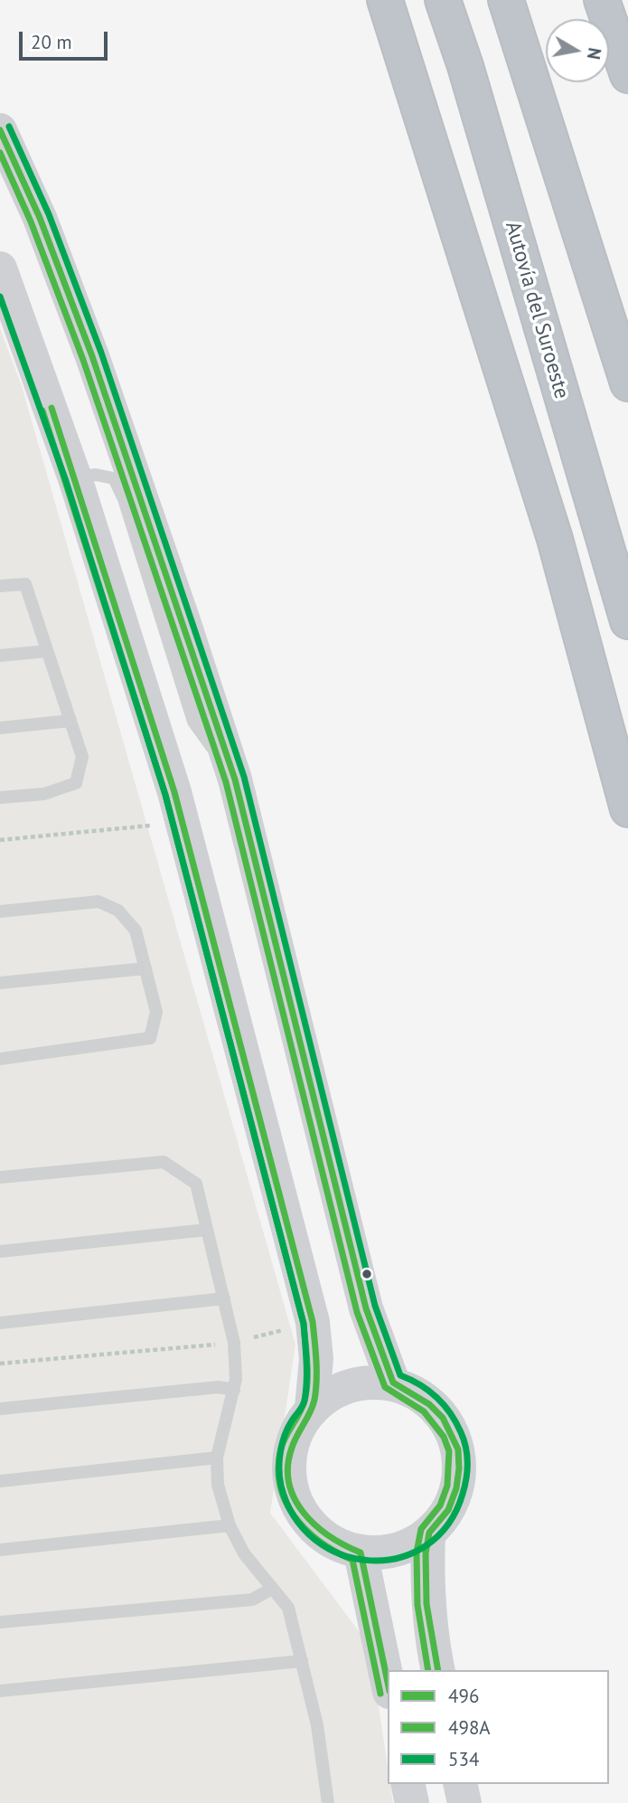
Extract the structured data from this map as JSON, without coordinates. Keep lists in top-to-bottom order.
{
  "streets": {
    "highway": ["Autovía del Suroeste"]
  },
  "lines": ["transit line 534", "transit line 496", "transit line 498A"],
  "legend": ["496", "498A", "534"],
  "scale_bar": "20 m",
  "north": "right"
}
